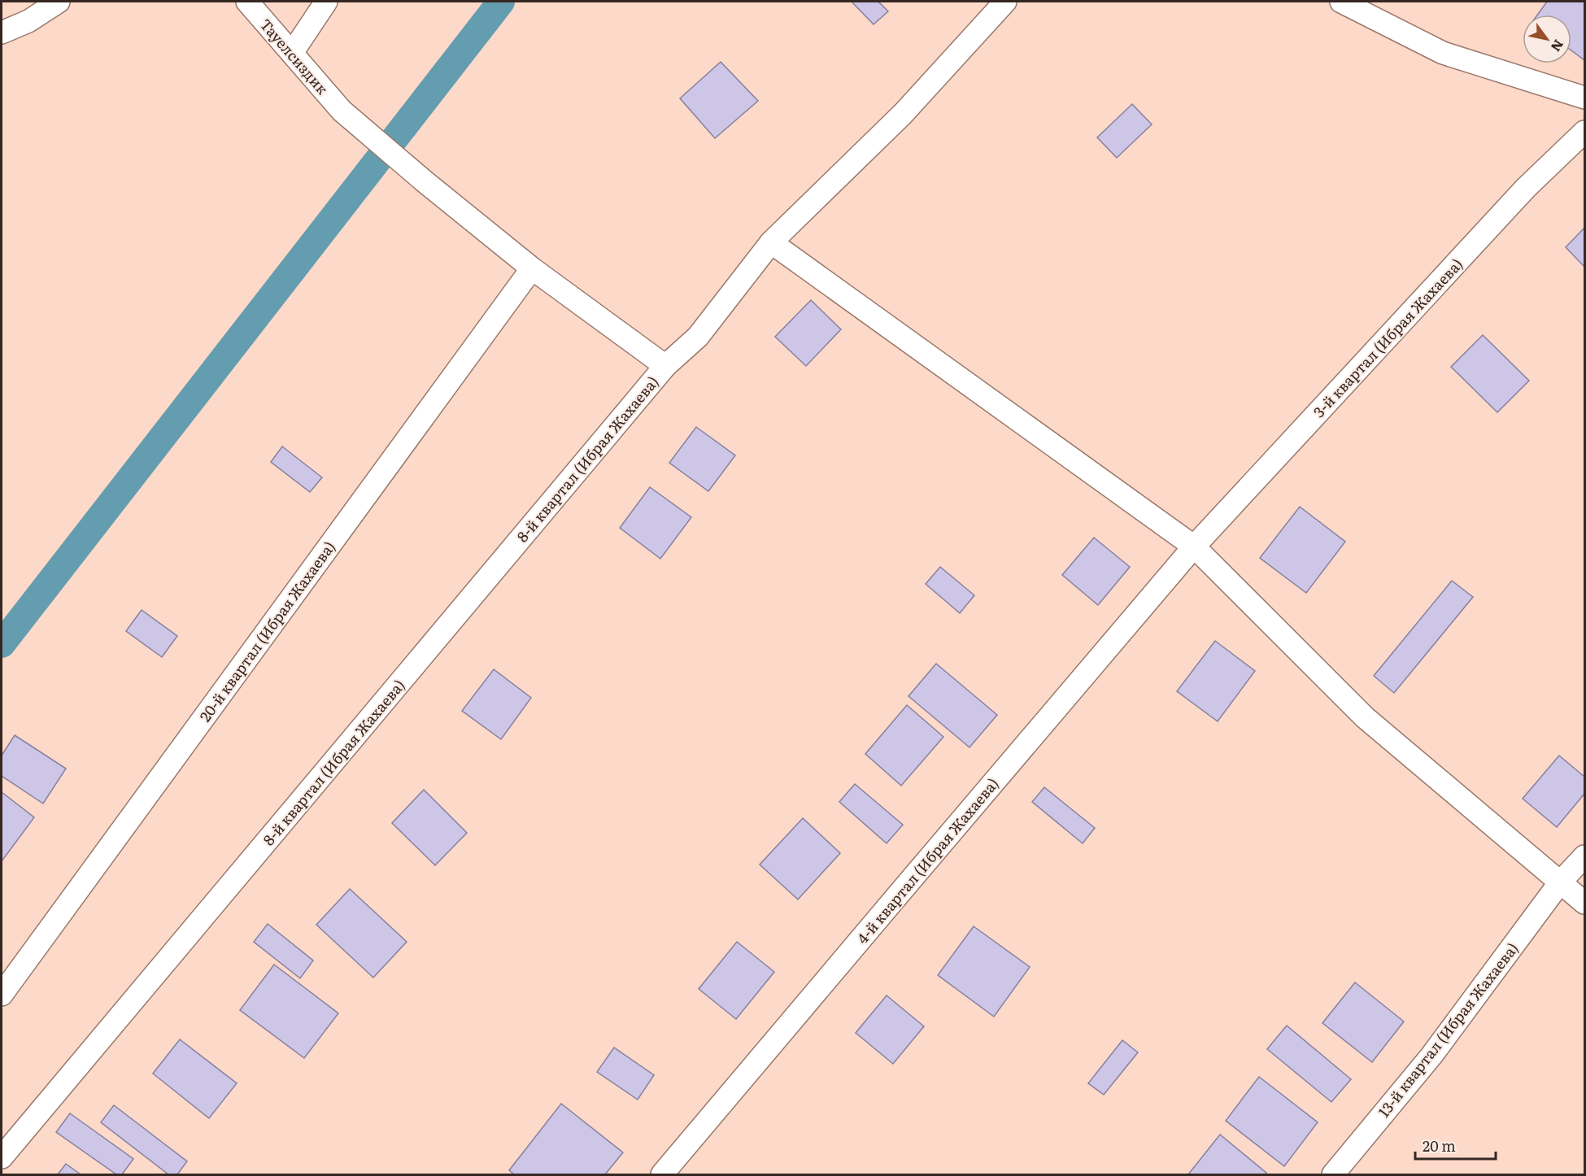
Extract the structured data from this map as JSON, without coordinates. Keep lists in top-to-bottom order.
{
  "streets": {
    "street": [
      "Тауелсиздик",
      "3-й квартал (Ибрая Жахаева)",
      "8-й квартал (Ибрая Жахаева)",
      "20-й квартал (Ибрая Жахаева)",
      "4-й квартал (Ибрая Жахаева)",
      "13-й квартал (Ибрая Жахаева)"
    ]
  },
  "crossings": [
    ["Тауелсиздик", "8-й квартал (Ибрая Жахаева)"],
    ["Тауелсиздик", "20-й квартал (Ибрая Жахаева)"],
    ["3-й квартал (Ибрая Жахаева)", "4-й квартал (Ибрая Жахаева)"]
  ],
  "scale_bar": "20 m",
  "north": "bottom right"
}
